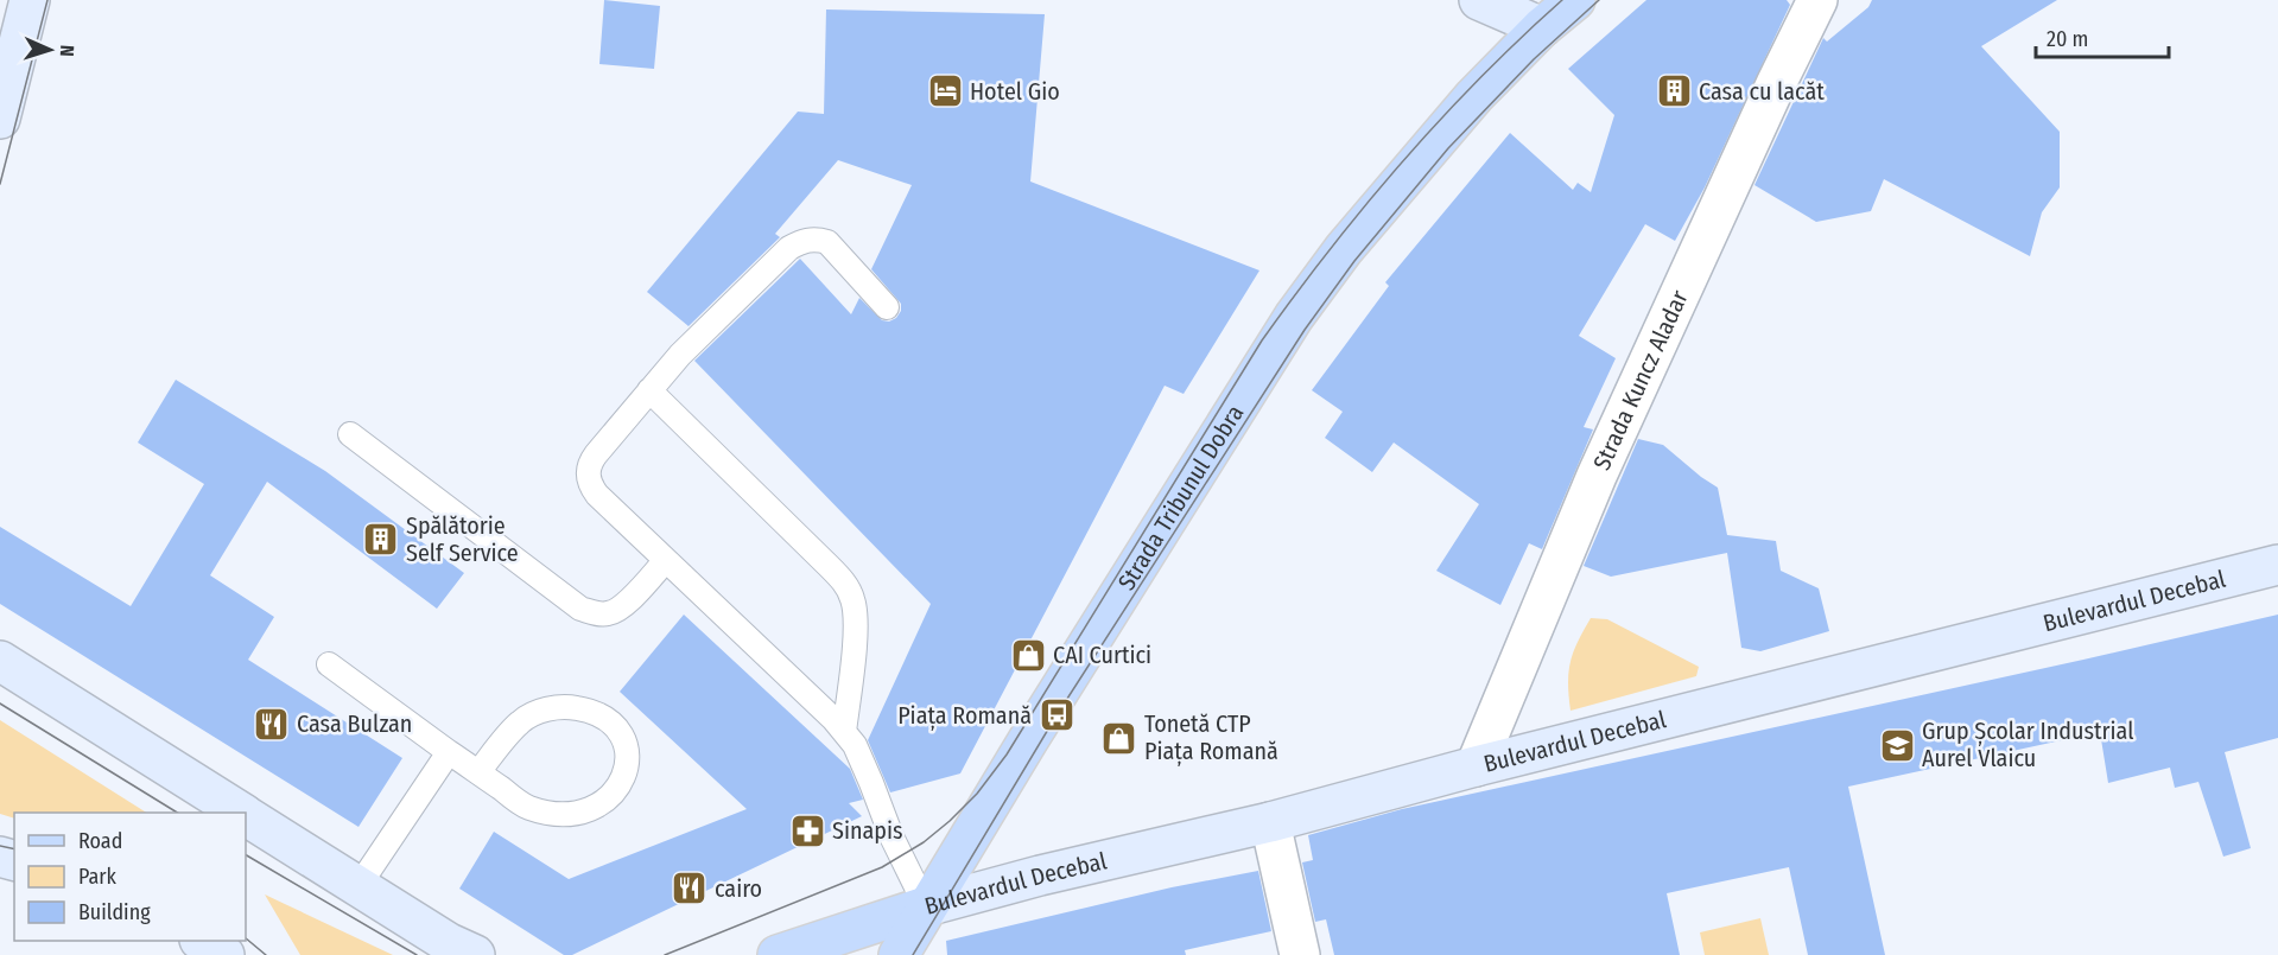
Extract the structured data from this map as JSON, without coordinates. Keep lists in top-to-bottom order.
{
  "streets": {
    "main road": ["Strada Tribunul Dobra", "Bulevardul Decebal"],
    "street": ["Strada Kuncz Aladar"]
  },
  "crossings": [
    ["Strada Kuncz Aladar", "Bulevardul Decebal"],
    ["Strada Tribunul Dobra", "Bulevardul Decebal"]
  ],
  "places": {
    "hotel": ["Hotel Gio"],
    "building": ["Casa cu lacăt", "Spălătorie Self Service"],
    "shop": ["CAI Curtici", "Tonetă CTP Piața Romană"],
    "bus stop": ["Piața Romană"],
    "restaurant": ["Casa Bulzan", "cairo"],
    "school or university": ["Grup Școlar Industrial Aurel Vlaicu"],
    "pharmacy": ["Sinapis"]
  },
  "legend": ["Road", "Park", "Building"],
  "scale_bar": "20 m",
  "north": "right"
}
